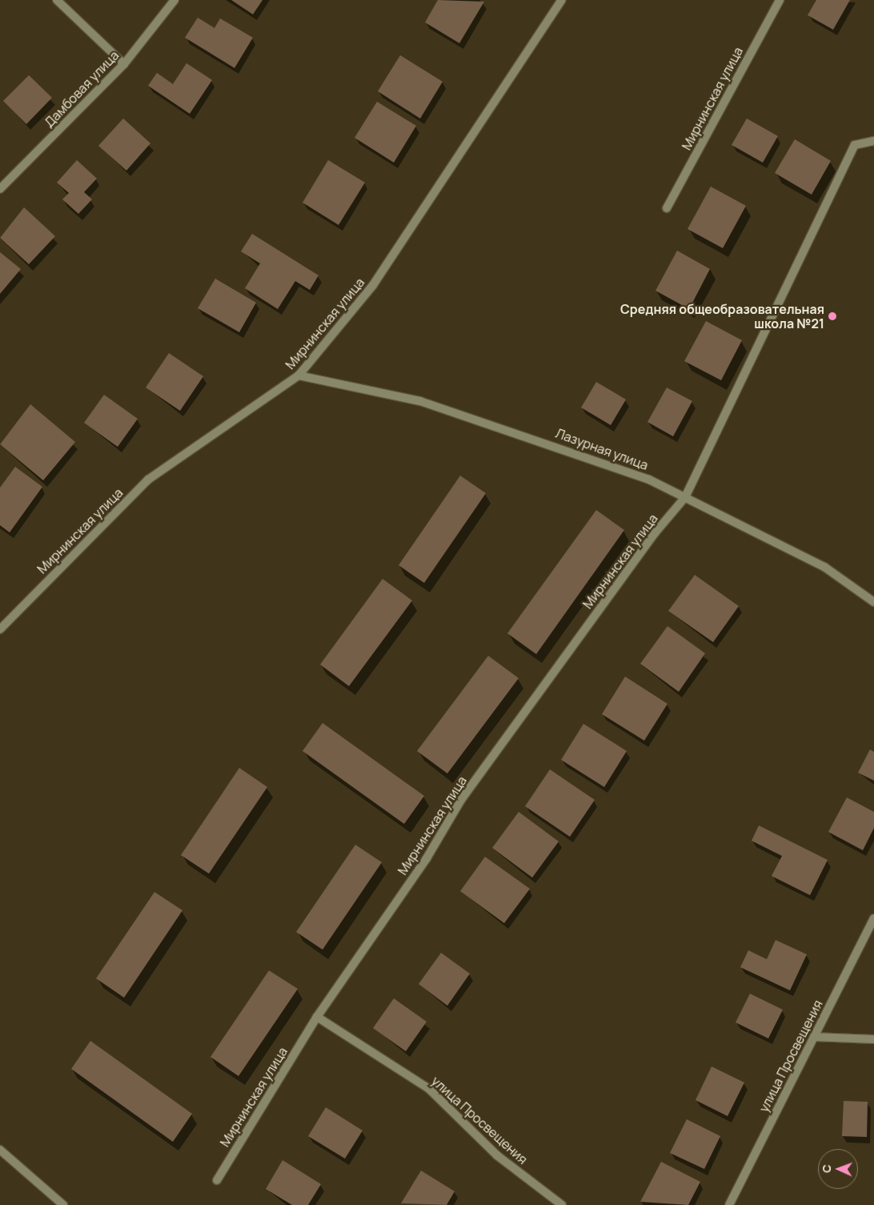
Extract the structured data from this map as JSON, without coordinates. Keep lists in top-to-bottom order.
{
  "streets": {
    "street": [
      "Дамбовая улица",
      "Мирнинская улица",
      "Лазурная улица",
      "улица Просвещения"
    ]
  },
  "crossings": [
    ["Мирнинская улица", "Лазурная улица"],
    ["Мирнинская улица", "улица Просвещения"]
  ],
  "places": ["Средняя общеобразовательная школа №21"],
  "north": "left"
}
